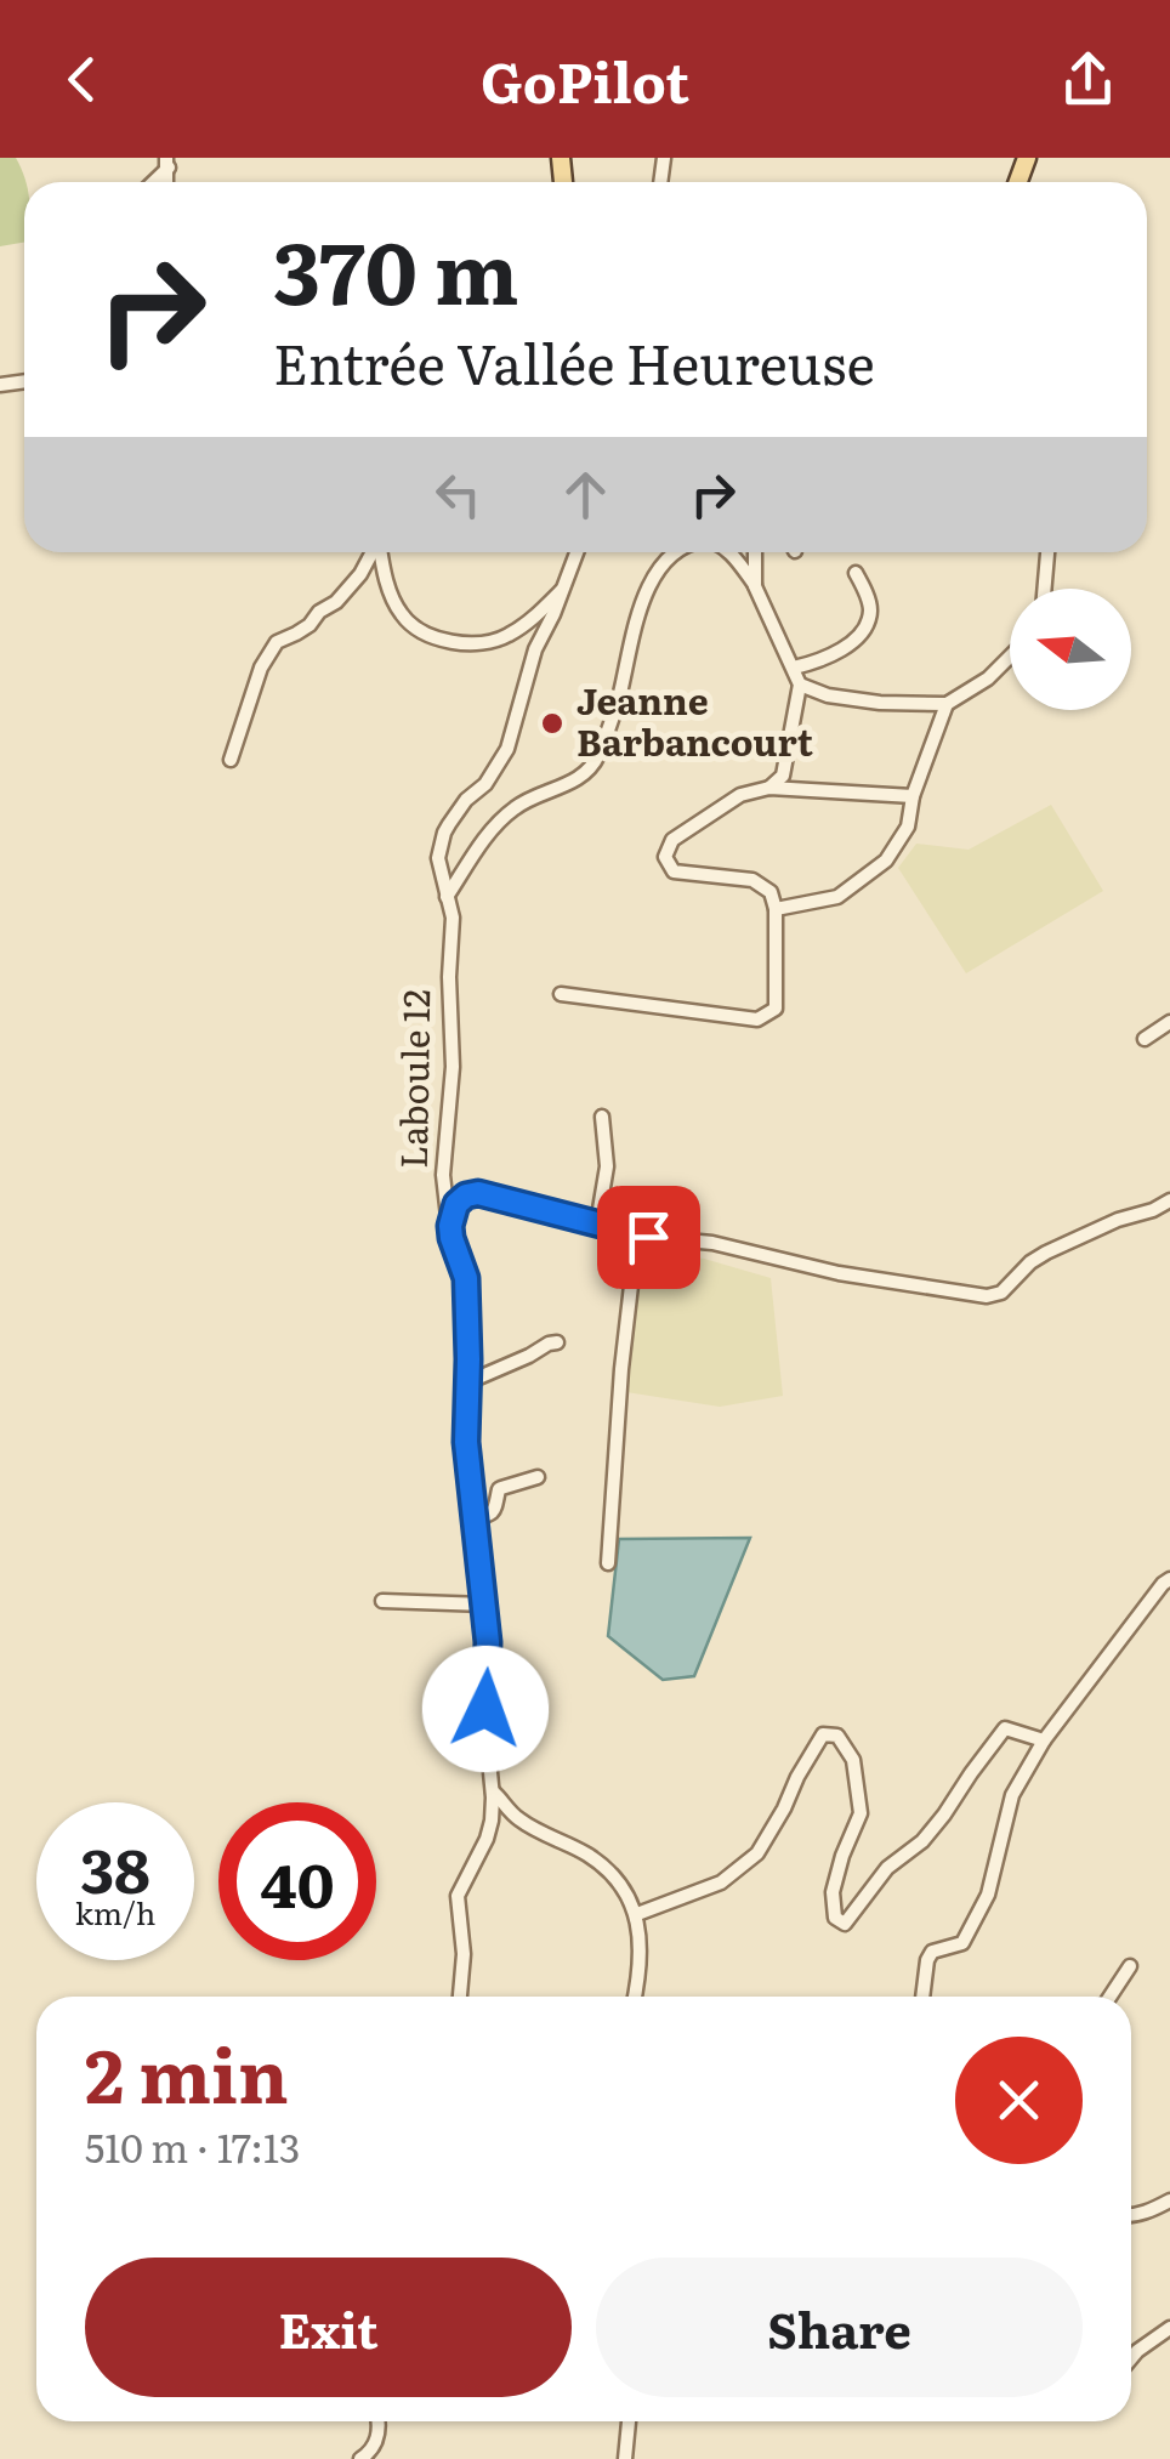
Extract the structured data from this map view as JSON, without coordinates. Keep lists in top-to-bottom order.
{
  "streets": {
    "street": ["Laboule 12"]
  },
  "places": ["Jeanne Barbancourt"],
  "north": "left",
  "page": {
    "header": "GoPilot",
    "turn": ["370 m", "Entrée Vallée Heureuse"],
    "speed": "38 km/h",
    "limit": "40",
    "heading": ["2 min", "510 m · 17:13"],
    "buttons": ["Exit", "Share"]
  }
}
